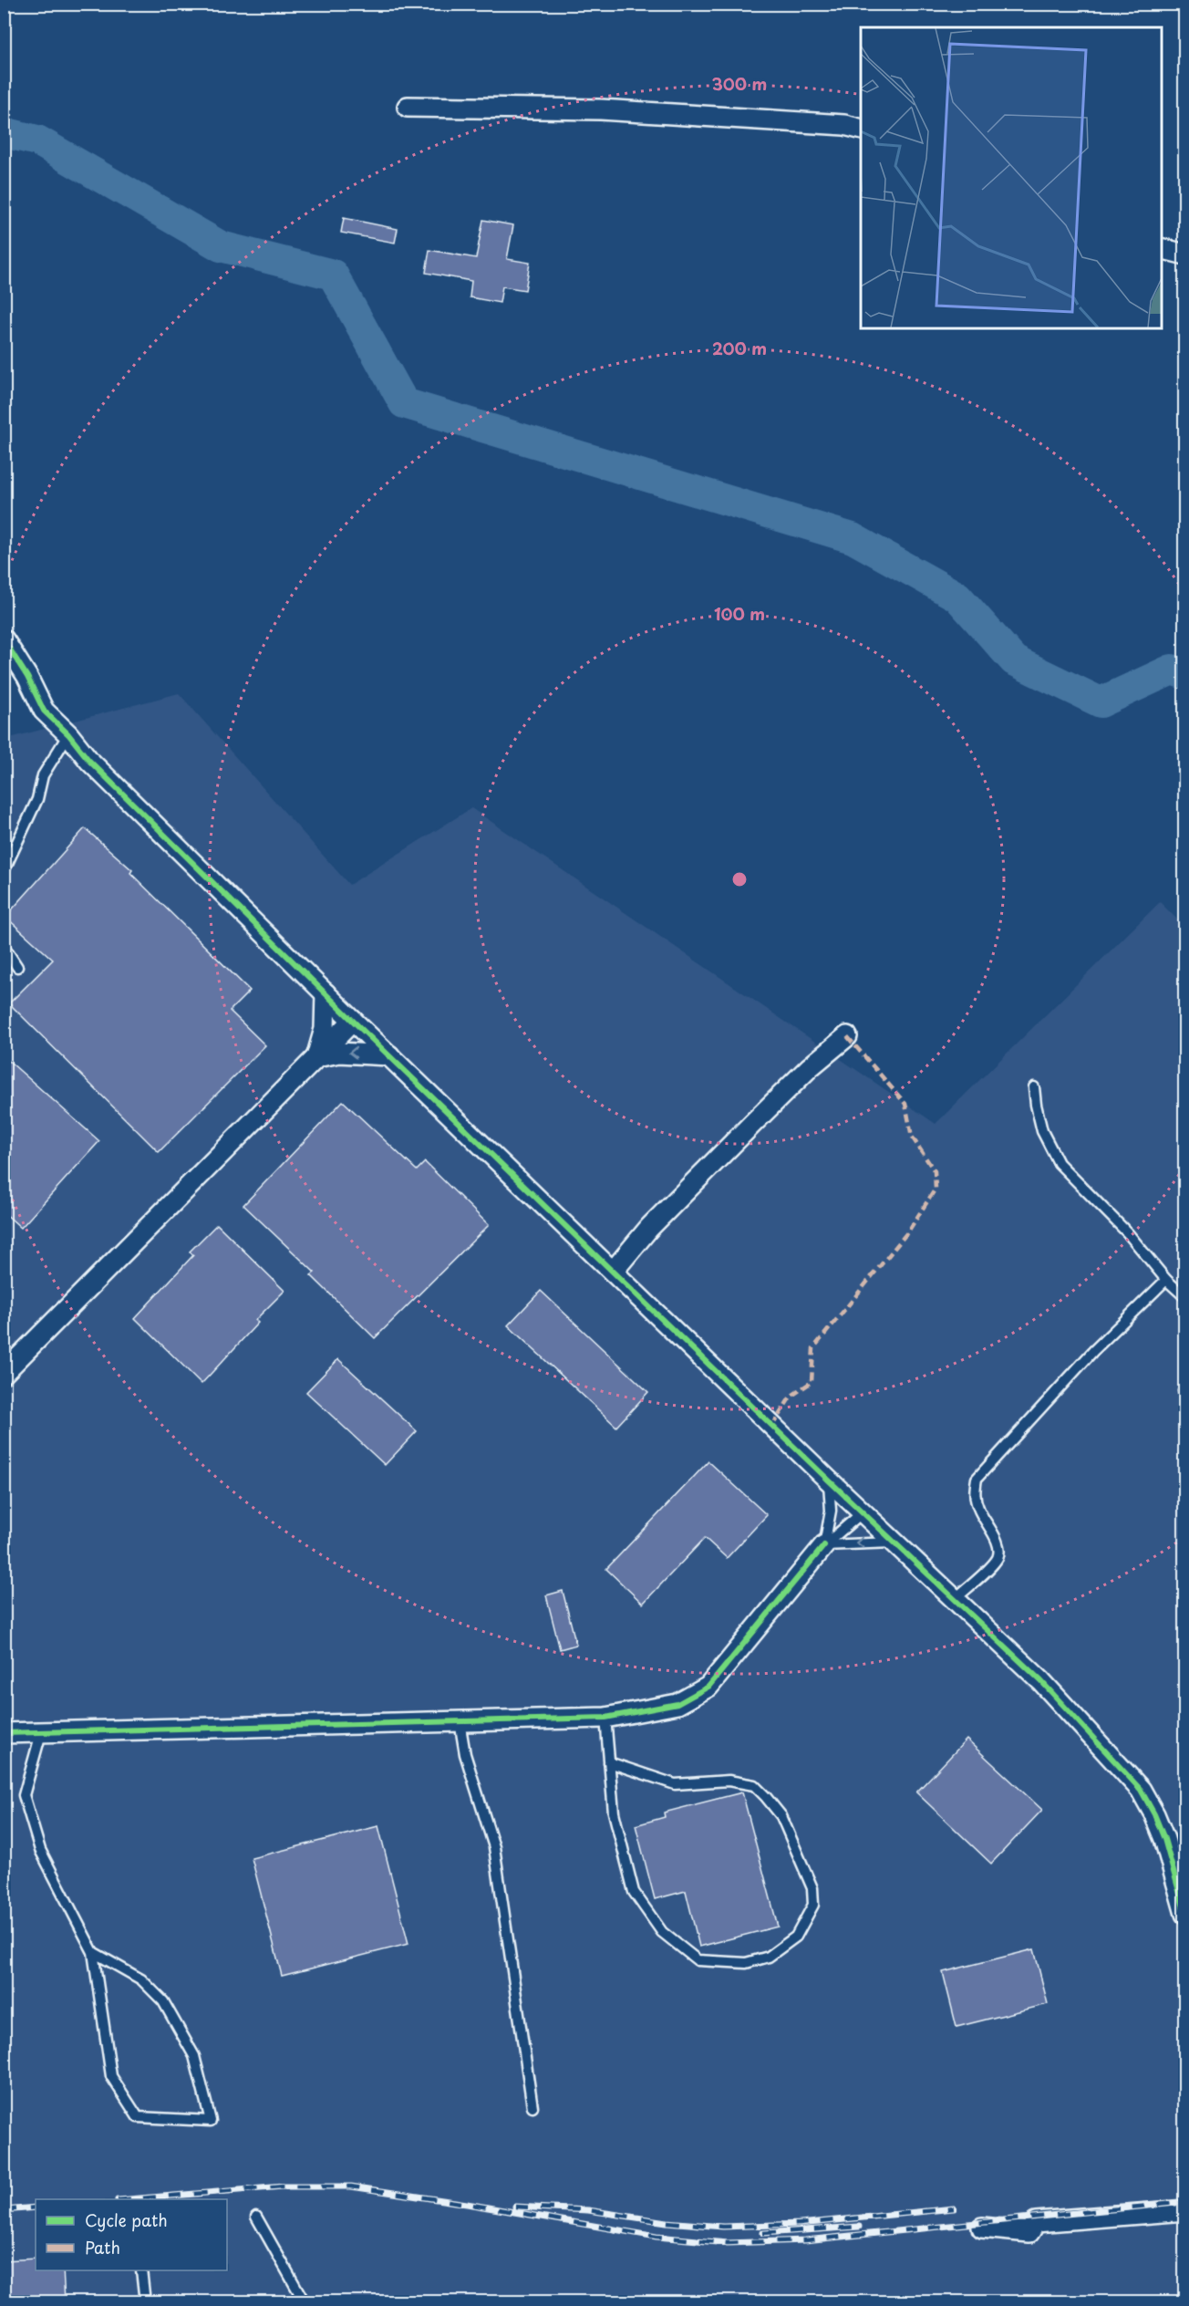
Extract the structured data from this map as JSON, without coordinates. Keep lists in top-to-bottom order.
{
  "legend": ["Cycle path", "Path"],
  "rings": ["300 m", "200 m", "100 m"]
}
